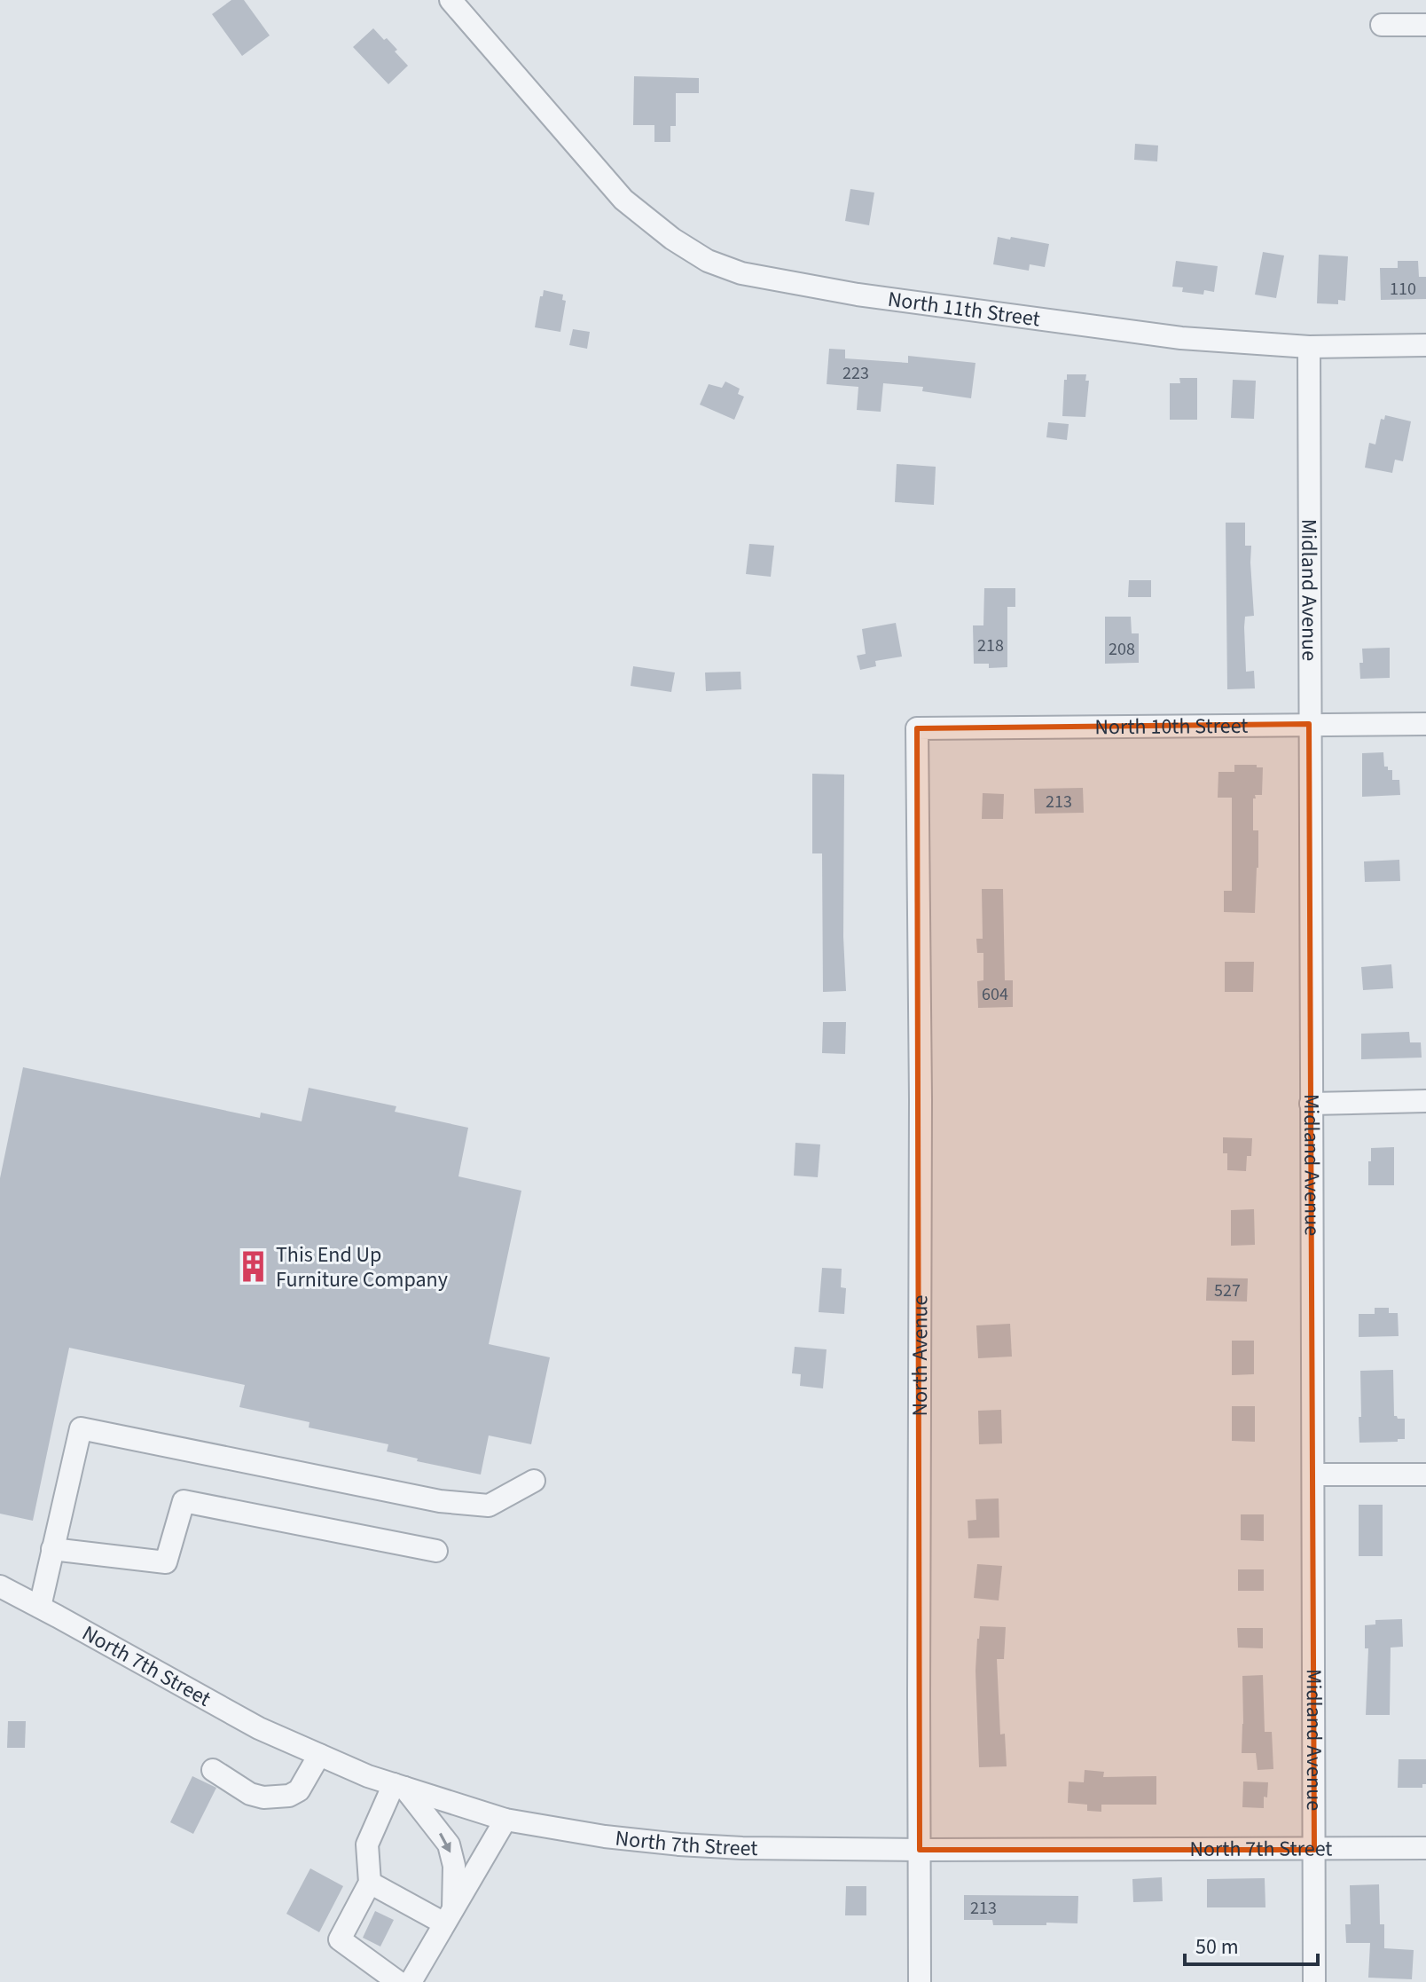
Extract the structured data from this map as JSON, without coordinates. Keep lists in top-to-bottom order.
{
  "streets": {
    "street": [
      "North 11th Street",
      "Midland Avenue",
      "North 10th Street",
      "North Avenue",
      "North 7th Street"
    ]
  },
  "crossings": [
    ["North 11th Street", "Midland Avenue"],
    ["Midland Avenue", "North 10th Street"],
    ["Midland Avenue", "North 7th Street"],
    ["North 10th Street", "North Avenue"],
    ["North Avenue", "North 7th Street"]
  ],
  "places": {
    "building": ["This End Up Furniture Company"]
  },
  "house_numbers": [
    "110",
    "223",
    "218",
    "208",
    "213",
    "604",
    "527",
    "213"
  ],
  "scale_bar": "50 m"
}
